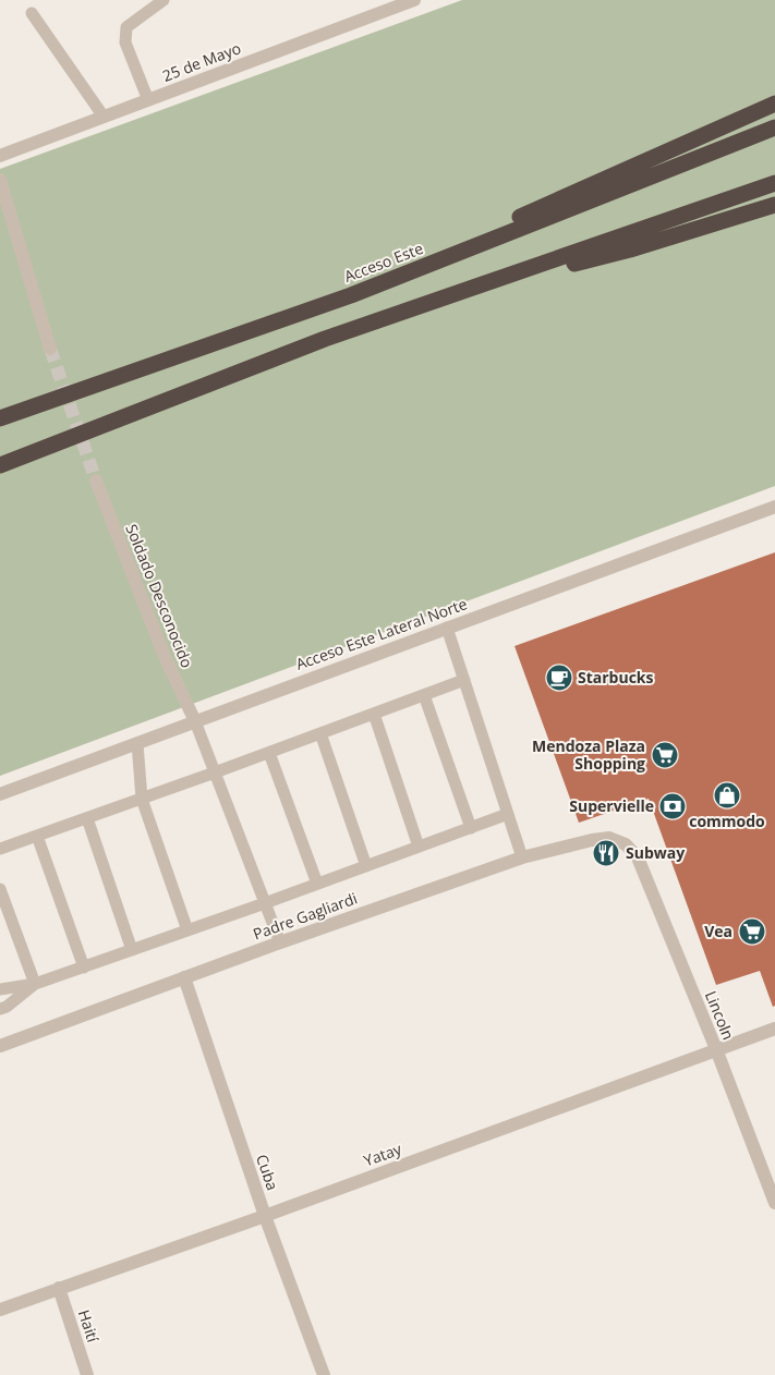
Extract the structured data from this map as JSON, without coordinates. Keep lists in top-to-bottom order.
{
  "streets": {
    "highway": ["Acceso Este"],
    "street": [
      "25 de Mayo",
      "Soldado Desconocido",
      "Acceso Este Lateral Norte",
      "Padre Gagliardi",
      "Lincoln",
      "Yatay",
      "Cuba",
      "Haití"
    ]
  },
  "crossings": [
    ["Soldado Desconocido", "Acceso Este Lateral Norte"],
    ["Padre Gagliardi", "Lincoln"],
    ["Padre Gagliardi", "Cuba"],
    ["Lincoln", "Yatay"],
    ["Yatay", "Cuba"],
    ["Yatay", "Haití"]
  ],
  "places": {
    "cafe": ["Starbucks"],
    "supermarket": ["Mendoza Plaza Shopping", "Vea"],
    "shop": ["commodo"],
    "bank": ["Supervielle"],
    "restaurant": ["Subway"]
  }
}
